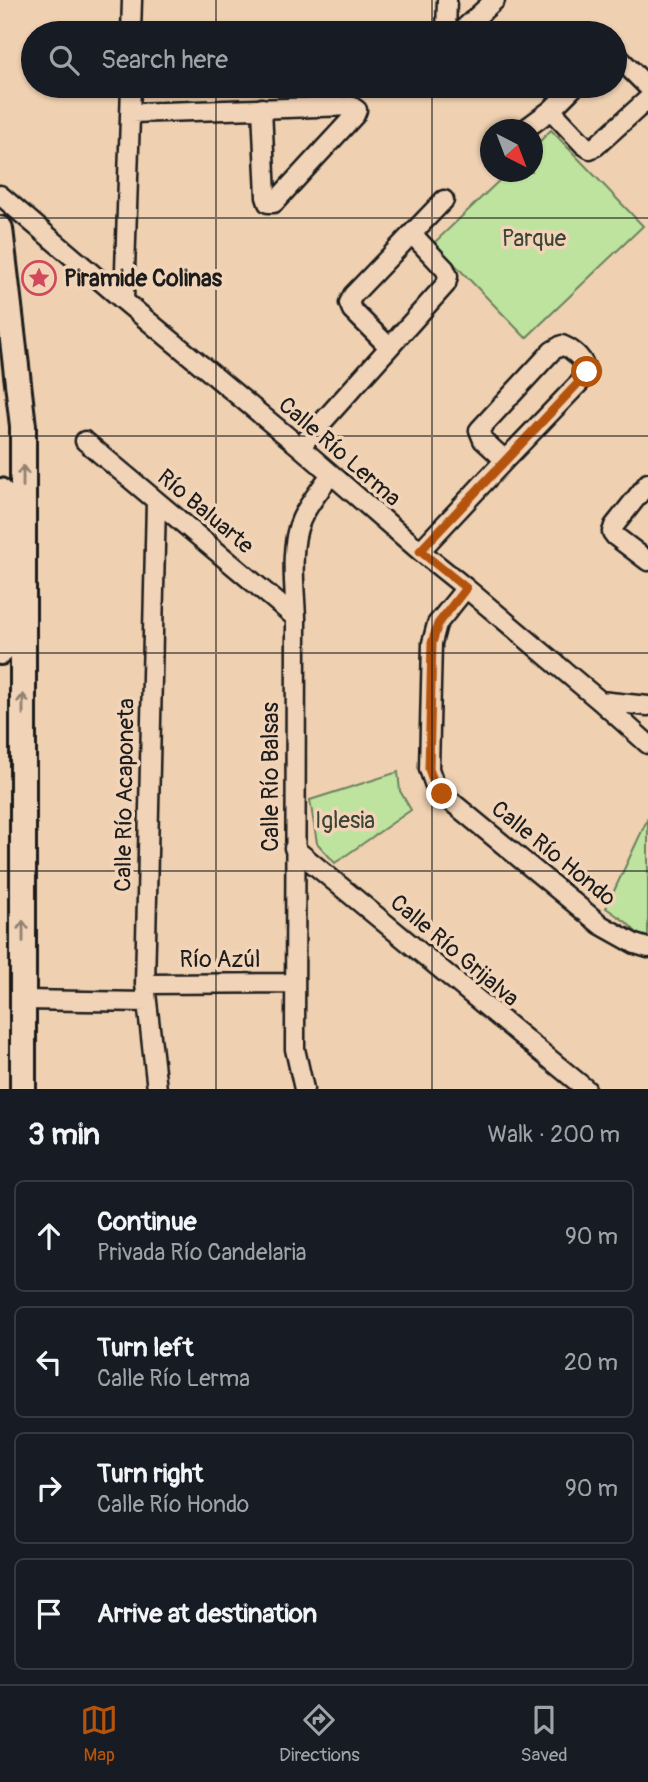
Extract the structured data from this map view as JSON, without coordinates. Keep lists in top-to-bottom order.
{
  "streets": {
    "street": [
      "Calle Río Lerma",
      "Río Baluarte",
      "Calle Río Balsas",
      "Calle Río Acaponeta",
      "Calle Río Hondo",
      "Calle Río Grijalva",
      "Río Azúl"
    ]
  },
  "crossings": [
    ["Calle Río Lerma", "Calle Río Balsas"],
    ["Calle Río Lerma", "Calle Río Hondo"],
    ["Río Baluarte", "Calle Río Balsas"],
    ["Río Baluarte", "Calle Río Acaponeta"],
    ["Calle Río Balsas", "Calle Río Grijalva"],
    ["Calle Río Balsas", "Río Azúl"],
    ["Calle Río Acaponeta", "Río Azúl"]
  ],
  "parks": ["Parque", "Iglesia"],
  "places": {
    "place": ["Piramide Colinas"]
  },
  "north": "bottom right",
  "page": {
    "search": "Search here",
    "heading": ["3 min", "Walk · 200 m"],
    "list": [
      ["Continue", "Privada Río Candelaria", "90 m"],
      ["Turn left", "Calle Río Lerma", "20 m"],
      ["Turn right", "Calle Río Hondo", "90 m"],
      "Arrive at destination"
    ],
    "nav": ["Map", "Directions", "Saved"]
  }
}
